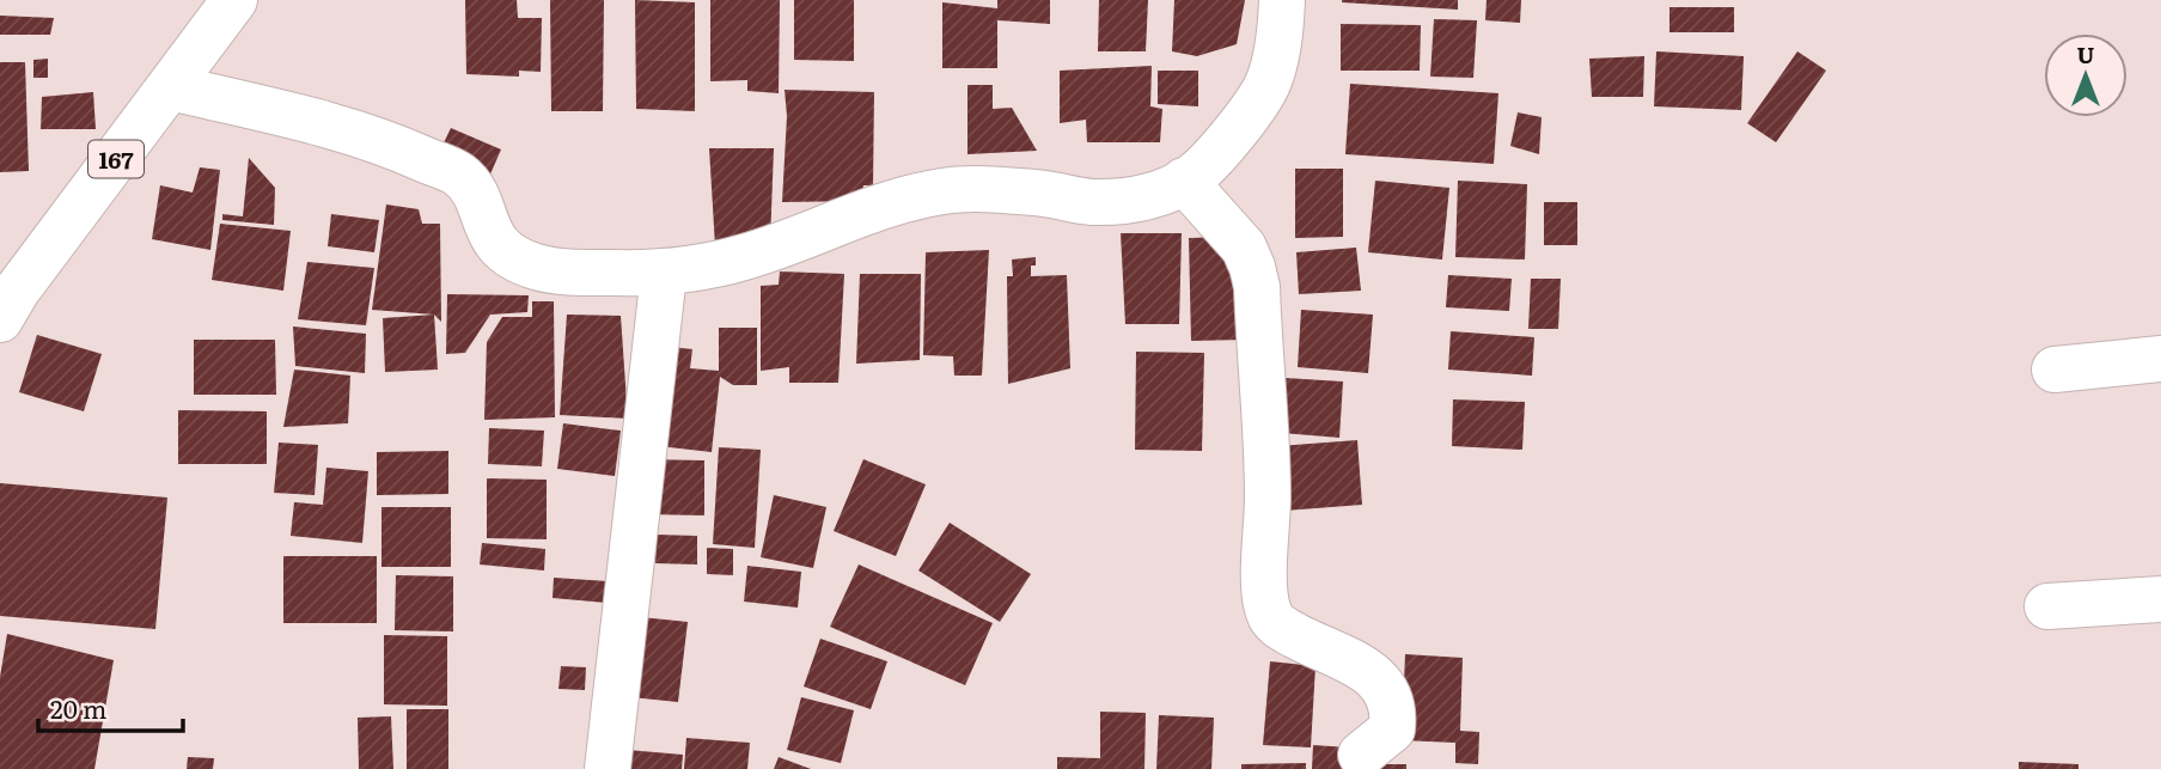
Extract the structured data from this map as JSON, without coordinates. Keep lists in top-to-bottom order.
{
  "streets": {
    "street": ["167"]
  },
  "scale_bar": "20 m",
  "north": "top"
}
